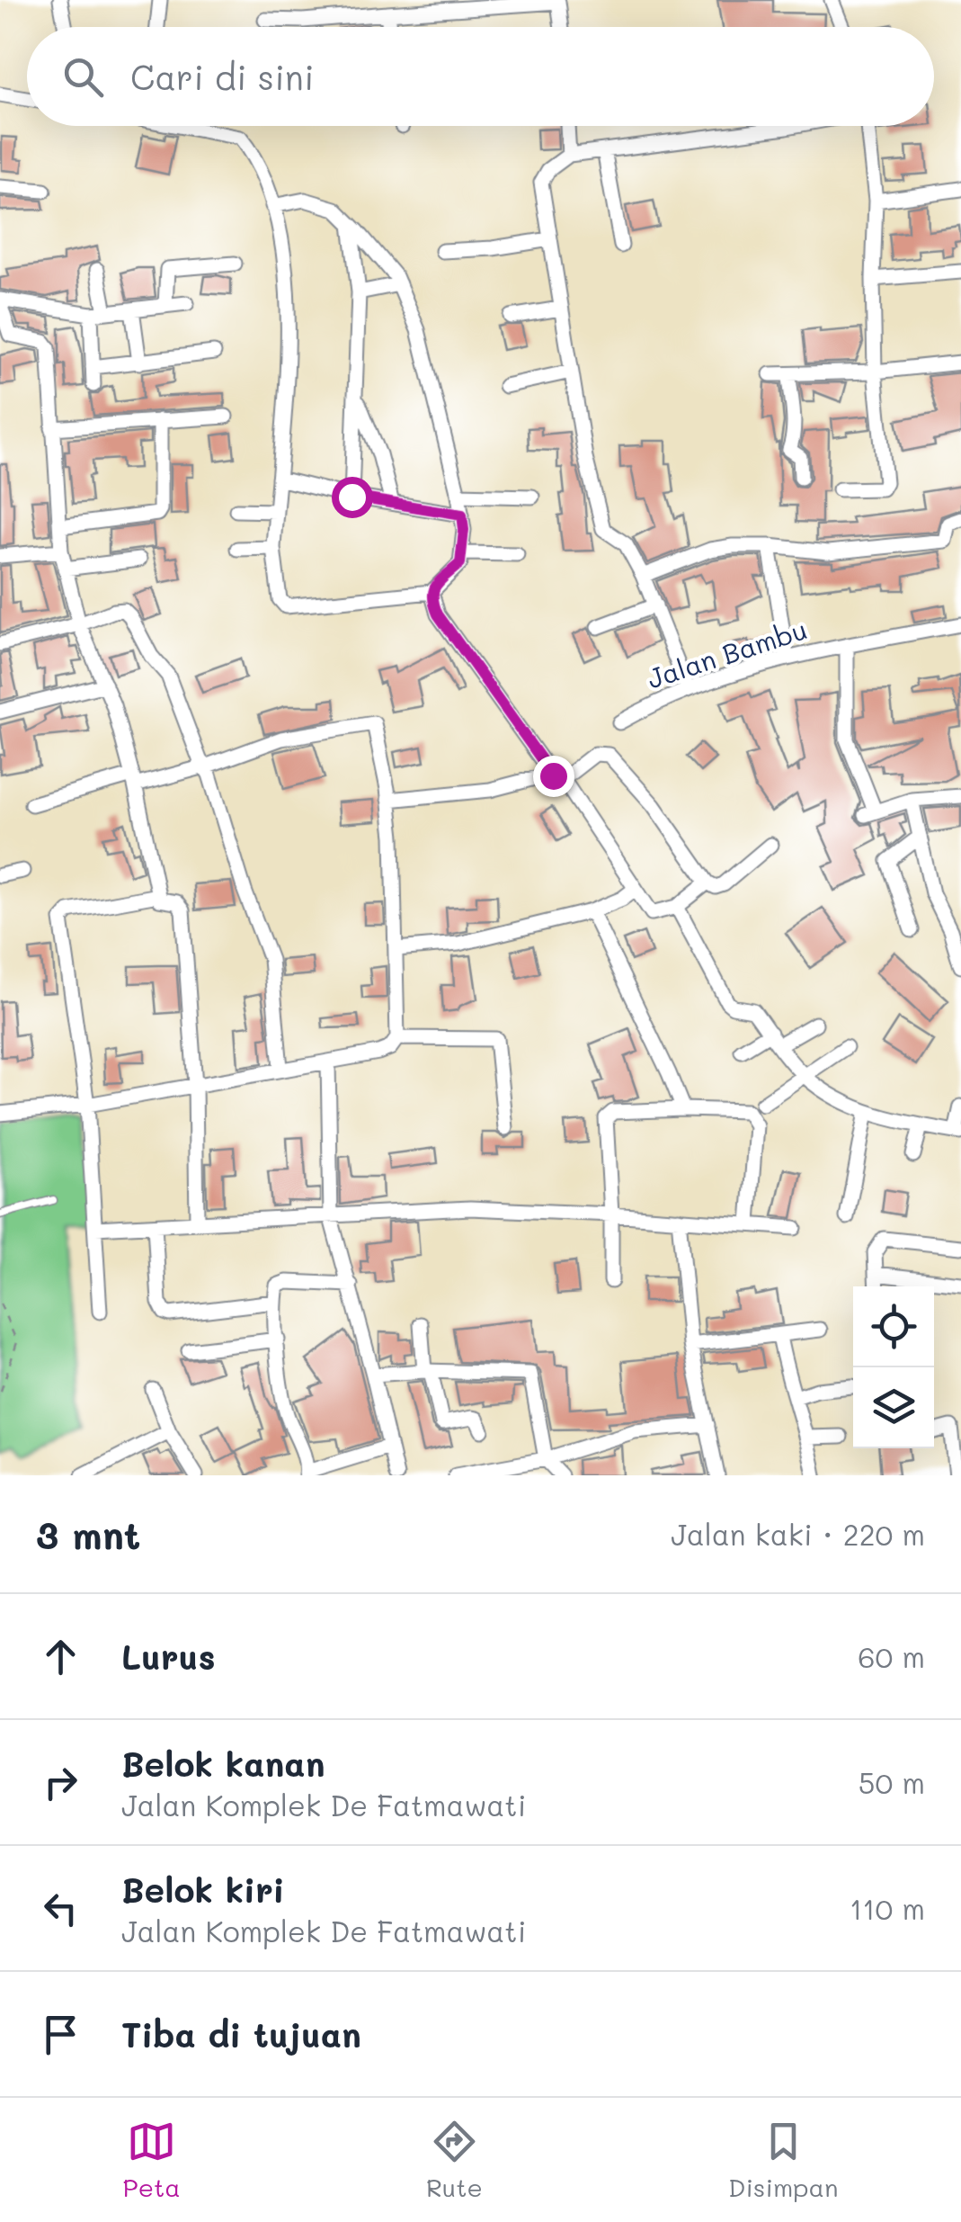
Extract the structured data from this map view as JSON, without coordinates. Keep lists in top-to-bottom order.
{
  "streets": {
    "street": ["Jalan Bambu"]
  },
  "page": {
    "search": "Cari di sini",
    "heading": ["3 mnt", "Jalan kaki · 220 m"],
    "list": [
      ["Lurus", "60 m"],
      ["Belok kanan", "Jalan Komplek De Fatmawati", "50 m"],
      ["Belok kiri", "Jalan Komplek De Fatmawati", "110 m"],
      "Tiba di tujuan"
    ],
    "nav": ["Peta", "Rute", "Disimpan"]
  }
}
